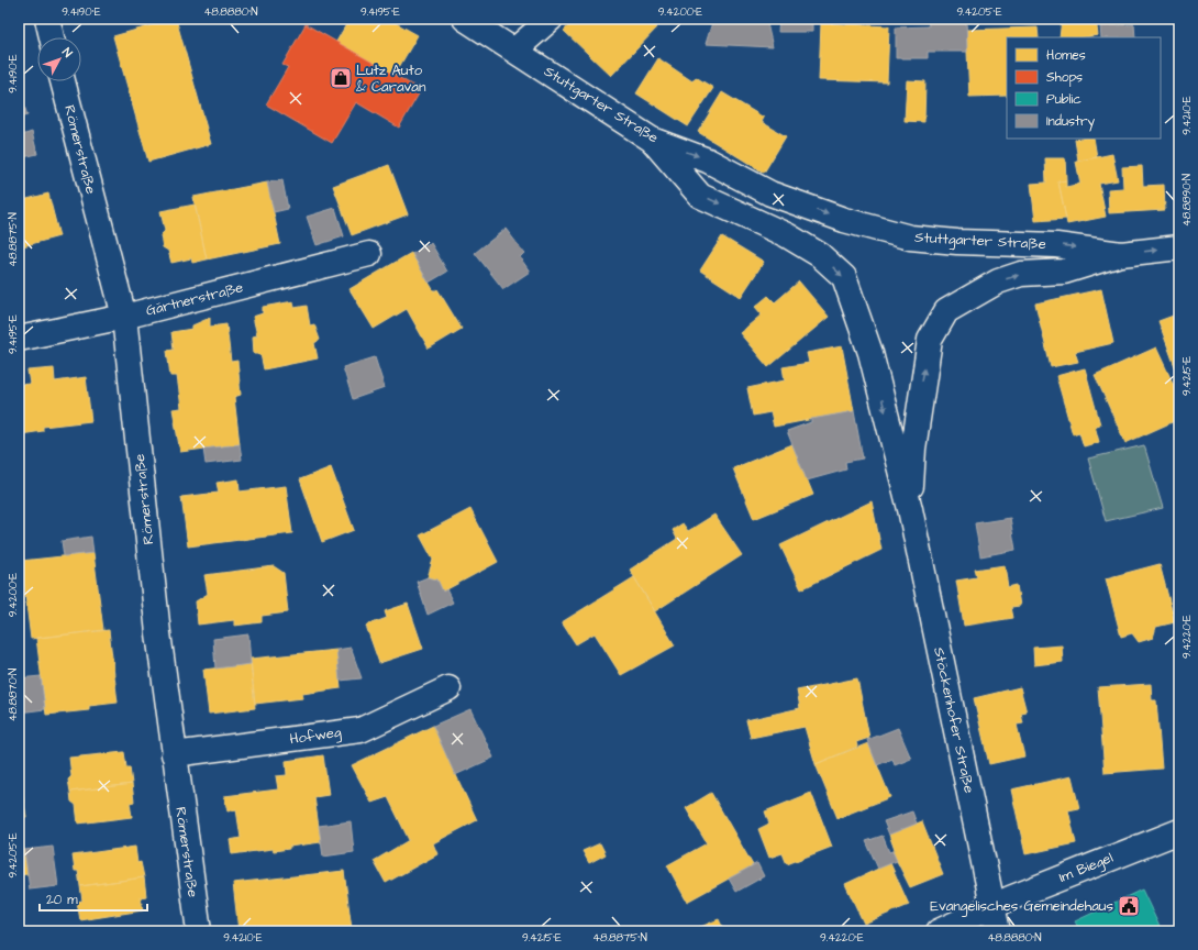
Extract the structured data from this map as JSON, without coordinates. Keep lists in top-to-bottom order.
{
  "streets": {
    "main road": [
      "Stuttgarter Straße",
      "Römerstraße",
      "Gärtnerstraße",
      "Stöckenhofer Straße",
      "Hofweg",
      "Im Biegel"
    ]
  },
  "crossings": [
    ["Römerstraße", "Gärtnerstraße"],
    ["Römerstraße", "Hofweg"],
    ["Stöckenhofer Straße", "Im Biegel"]
  ],
  "one_way": ["Stuttgarter Straße"],
  "places": {
    "shop": ["Lutz Auto & Caravan"],
    "public building": ["Evangelisches Gemeindehaus"]
  },
  "legend": [
    "Homes",
    "Shops",
    "Public",
    "Industry"
  ],
  "scale_bar": "20 m",
  "north": "top right",
  "coordinates": [
    "9.4190°E",
    "48.8880°N",
    "9.4195°E",
    "9.4200°E",
    "9.4205°E",
    "9.4210°E",
    "48.8890°N",
    "48.8875°N",
    "9.4215°E",
    "9.4220°E",
    "48.8870°N"
  ]
}
